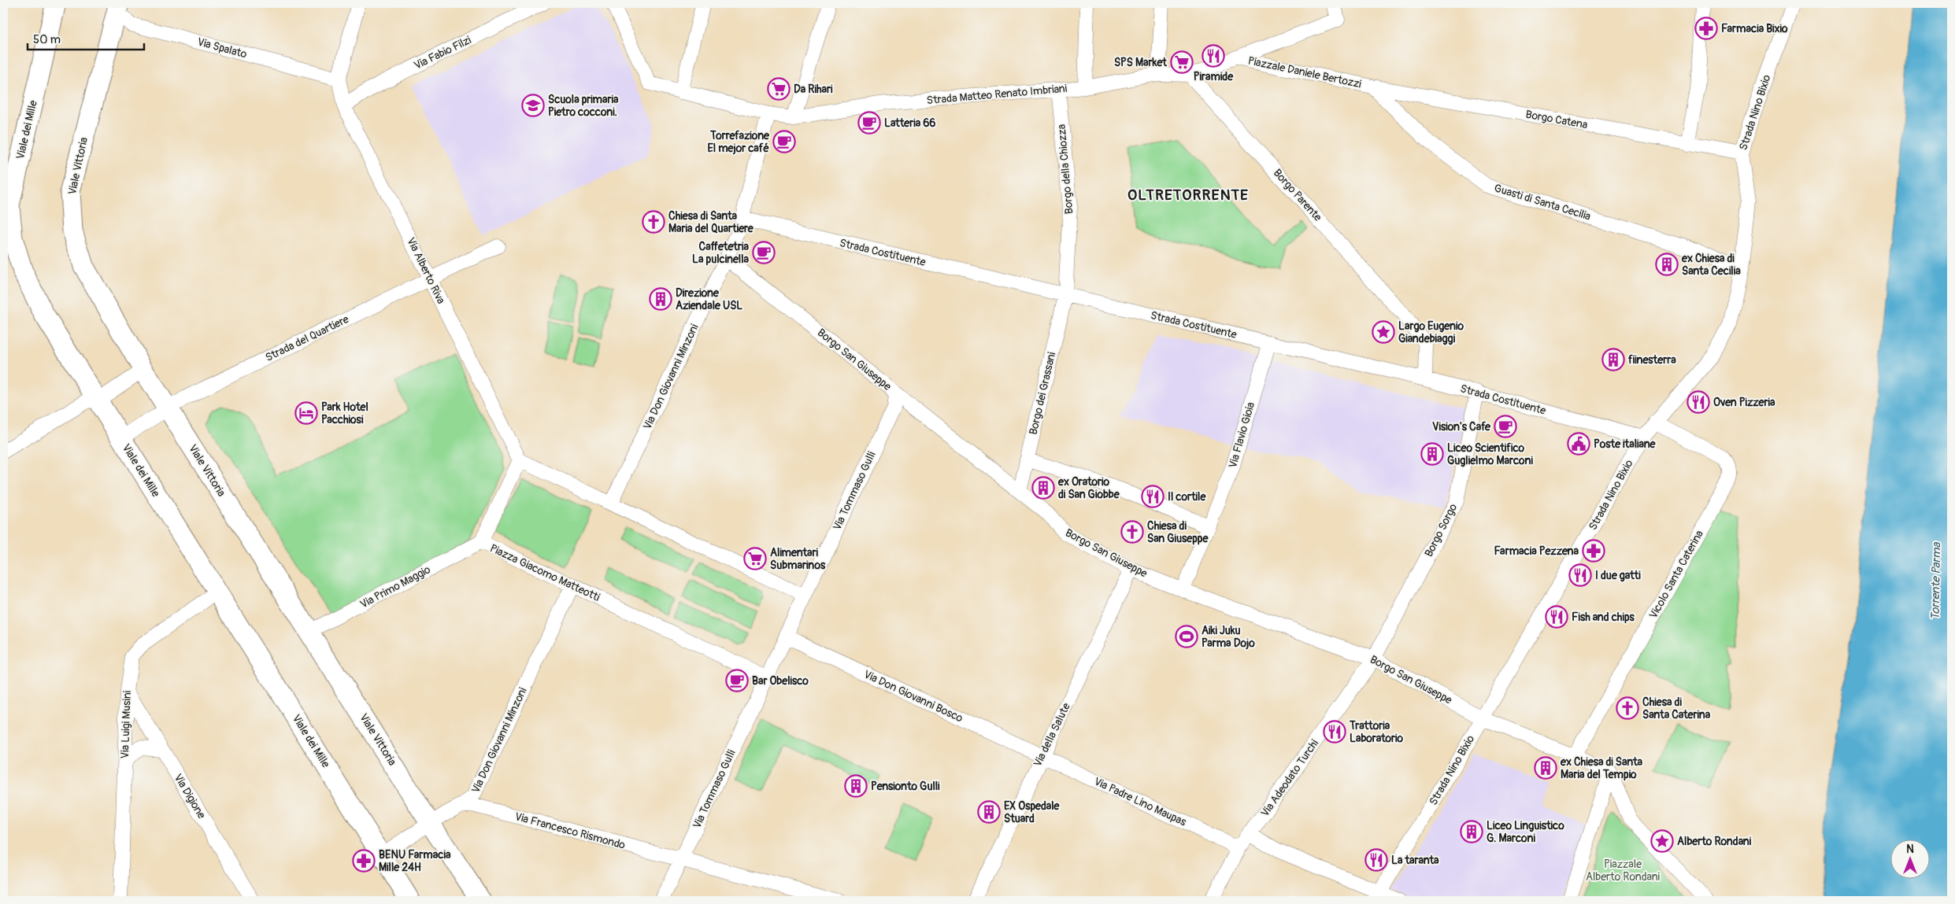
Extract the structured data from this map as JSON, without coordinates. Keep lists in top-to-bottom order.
{
  "streets": {
    "main road": ["Viale dei Mille", "Viale Vittoria"],
    "street": [
      "Via Spalato",
      "Via Fabio Filzi",
      "Piazzale Daniele Bertozzi",
      "Strada Matteo Renato Imbriani",
      "Strada Nino Bixio",
      "Borgo Catena",
      "Borgo della Chiozza",
      "Borgo Parente",
      "Guasti di Santa Cecilia",
      "Strada Costituente",
      "Via Alberto Riva",
      "Strada del Quartiere",
      "Borgo San Giuseppe",
      "Via Don Giovanni Minzoni",
      "Borgo dei Grassani",
      "Via Flavio Gioia",
      "Via Tommaso Gulli",
      "Borgo Sorgo",
      "Piazza Giacomo Matteotti",
      "Vicolo Santa Caterina",
      "Via Primo Maggio",
      "Via Don Giovanni Bosco",
      "Via Luigi Musini",
      "Via della Salute",
      "Via Adeodato Turchi",
      "Via Digione",
      "Via Padre Lino Maupas",
      "Via Francesco Rismondo"
    ]
  },
  "crossings": [
    ["Via Spalato", "Viale Vittoria"],
    ["Via Spalato", "Via Alberto Riva"],
    ["Via Fabio Filzi", "Via Alberto Riva"],
    ["Piazzale Daniele Bertozzi", "Strada Matteo Renato Imbriani"],
    ["Piazzale Daniele Bertozzi", "Borgo Catena"],
    ["Piazzale Daniele Bertozzi", "Guasti di Santa Cecilia"],
    ["Strada Matteo Renato Imbriani", "Borgo della Chiozza"],
    ["Strada Matteo Renato Imbriani", "Borgo Parente"],
    ["Strada Matteo Renato Imbriani", "Via Don Giovanni Minzoni"],
    ["Strada Nino Bixio", "Borgo Catena"],
    ["Strada Nino Bixio", "Guasti di Santa Cecilia"],
    ["Strada Nino Bixio", "Strada Costituente"],
    ["Strada Nino Bixio", "Borgo San Giuseppe"],
    ["Strada Nino Bixio", "Vicolo Santa Caterina"],
    ["Borgo Catena", "Guasti di Santa Cecilia"],
    ["Viale dei Mille", "Strada del Quartiere"],
    ["Viale dei Mille", "Via Don Giovanni Minzoni"],
    ["Viale dei Mille", "Via Luigi Musini"],
    ["Viale Vittoria", "Strada del Quartiere"],
    ["Viale Vittoria", "Via Don Giovanni Minzoni"],
    ["Viale Vittoria", "Via Primo Maggio"],
    ["Borgo della Chiozza", "Strada Costituente"],
    ["Borgo della Chiozza", "Borgo dei Grassani"],
    ["Borgo Parente", "Strada Costituente"],
    ["Strada Costituente", "Via Don Giovanni Minzoni"],
    ["Strada Costituente", "Borgo dei Grassani"],
    ["Strada Costituente", "Via Flavio Gioia"],
    ["Strada Costituente", "Borgo Sorgo"],
    ["Via Alberto Riva", "Strada del Quartiere"],
    ["Via Alberto Riva", "Piazza Giacomo Matteotti"],
    ["Borgo San Giuseppe", "Via Don Giovanni Minzoni"],
    ["Borgo San Giuseppe", "Borgo dei Grassani"],
    ["Borgo San Giuseppe", "Via Flavio Gioia"],
    ["Borgo San Giuseppe", "Via Tommaso Gulli"],
    ["Borgo San Giuseppe", "Borgo Sorgo"],
    ["Borgo San Giuseppe", "Vicolo Santa Caterina"],
    ["Borgo San Giuseppe", "Via della Salute"],
    ["Borgo San Giuseppe", "Via Adeodato Turchi"],
    ["Via Don Giovanni Minzoni", "Piazza Giacomo Matteotti"],
    ["Via Don Giovanni Minzoni", "Via Francesco Rismondo"],
    ["Via Tommaso Gulli", "Piazza Giacomo Matteotti"],
    ["Via Tommaso Gulli", "Via Francesco Rismondo"],
    ["Borgo Sorgo", "Via Adeodato Turchi"],
    ["Piazza Giacomo Matteotti", "Via Primo Maggio"],
    ["Via Don Giovanni Bosco", "Via della Salute"],
    ["Via Don Giovanni Bosco", "Via Padre Lino Maupas"],
    ["Via Luigi Musini", "Via Digione"],
    ["Via della Salute", "Via Padre Lino Maupas"],
    ["Via Adeodato Turchi", "Via Padre Lino Maupas"]
  ],
  "districts": ["OLTRETORRENTE"],
  "water": ["Torrente Parma"],
  "parks": ["Piazzale Alberto Rondani"],
  "places": {
    "pharmacy": ["Farmacia Bixio", "Farmacia Pezzena", "BENU Farmacia Mille 24H"],
    "restaurant": [
      "Piramide",
      "Oven Pizzeria",
      "Il cortile",
      "I due gatti",
      "Fish and chips",
      "Trattoria Laboratorio",
      "La taranta"
    ],
    "supermarket": ["SPS Market", "Da Rihari", "Alimentari Submarinos"],
    "school or university": ["Scuola primaria Pietro cocconi."],
    "cafe": [
      "Latteria 66",
      "Torrefazione El mejor café",
      "Caffetetria La pulcinella",
      "Vision's Cafe",
      "Bar Obelisco"
    ],
    "church": ["Chiesa di Santa Maria del Quartiere", "Chiesa di San Giuseppe", "Chiesa di Santa Caterina"],
    "building": [
      "ex Chiesa di Santa Cecilia",
      "Direzione Aziendale USL",
      "fiinesterra",
      "Liceo Scientifico Guglielmo Marconi",
      "ex Oratorio di San Giobbe",
      "ex Chiesa di Santa Maria del Tempio",
      "Pensionto Gulli",
      "EX Ospedale Stuard",
      "Liceo Linguistico G. Marconi"
    ],
    "place": ["Largo Eugenio Giandebiaggi", "Alberto Rondani"],
    "hotel": ["Park Hotel Pacchiosi"],
    "public building": ["Poste italiane"],
    "sports": ["Aiki Juku Parma Dojo"]
  },
  "scale_bar": "50 m",
  "north": "top"
}
